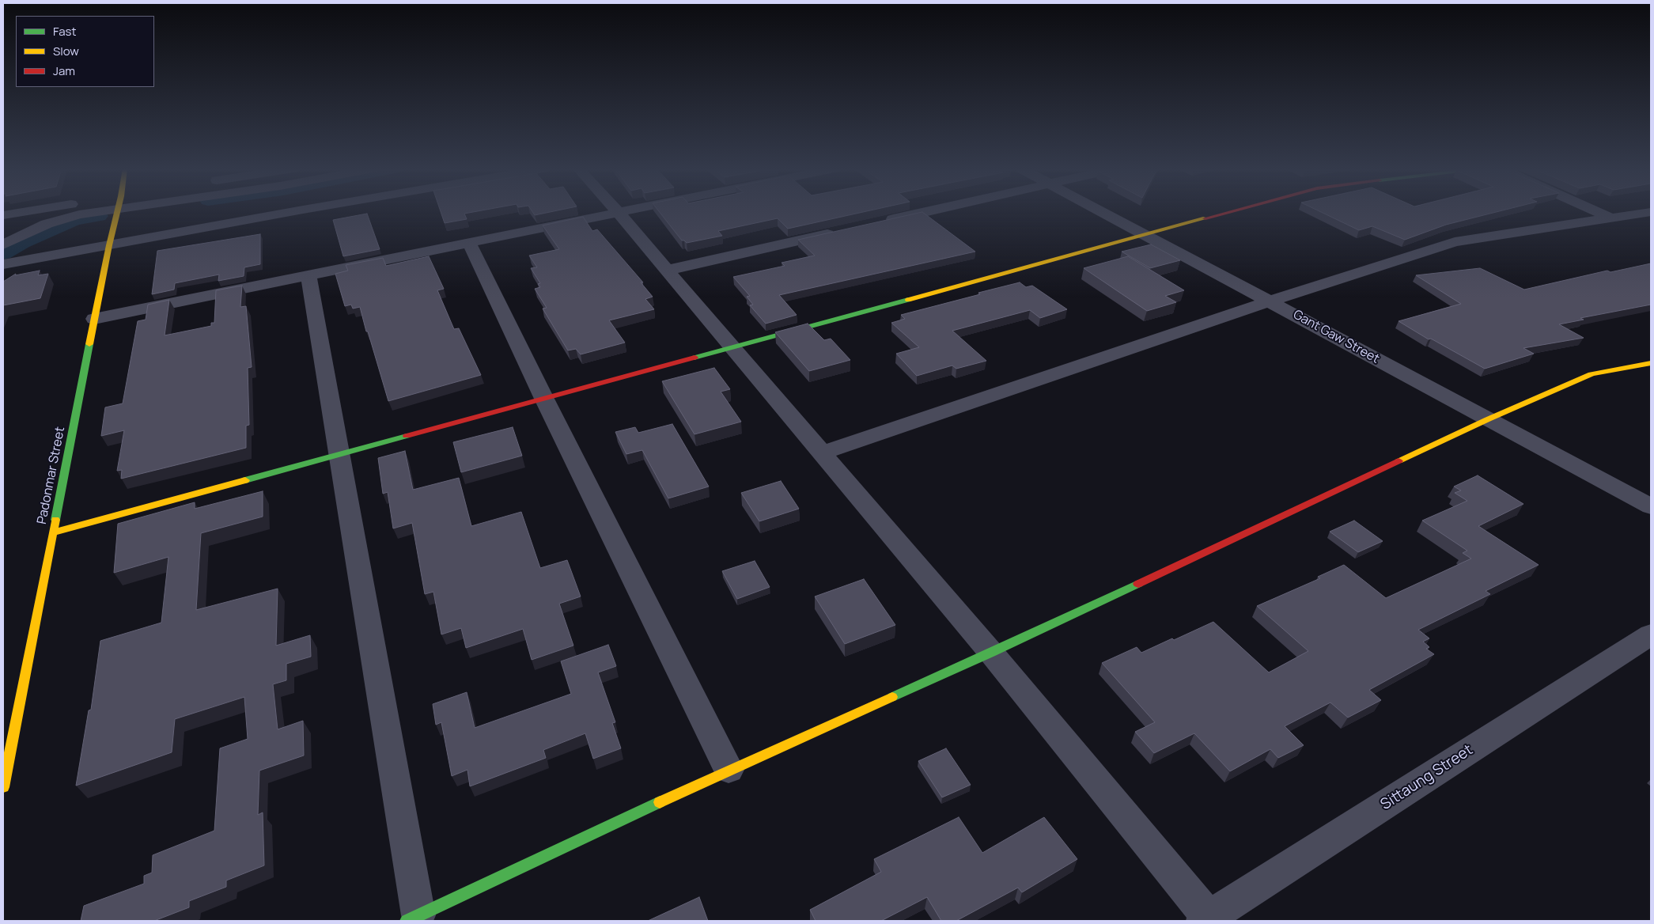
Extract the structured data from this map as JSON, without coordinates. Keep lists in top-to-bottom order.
{
  "streets": {
    "street": ["Gant Gaw Street", "Padonmar Street", "Sittaung Street"]
  },
  "legend": ["Fast", "Slow", "Jam"]
}
